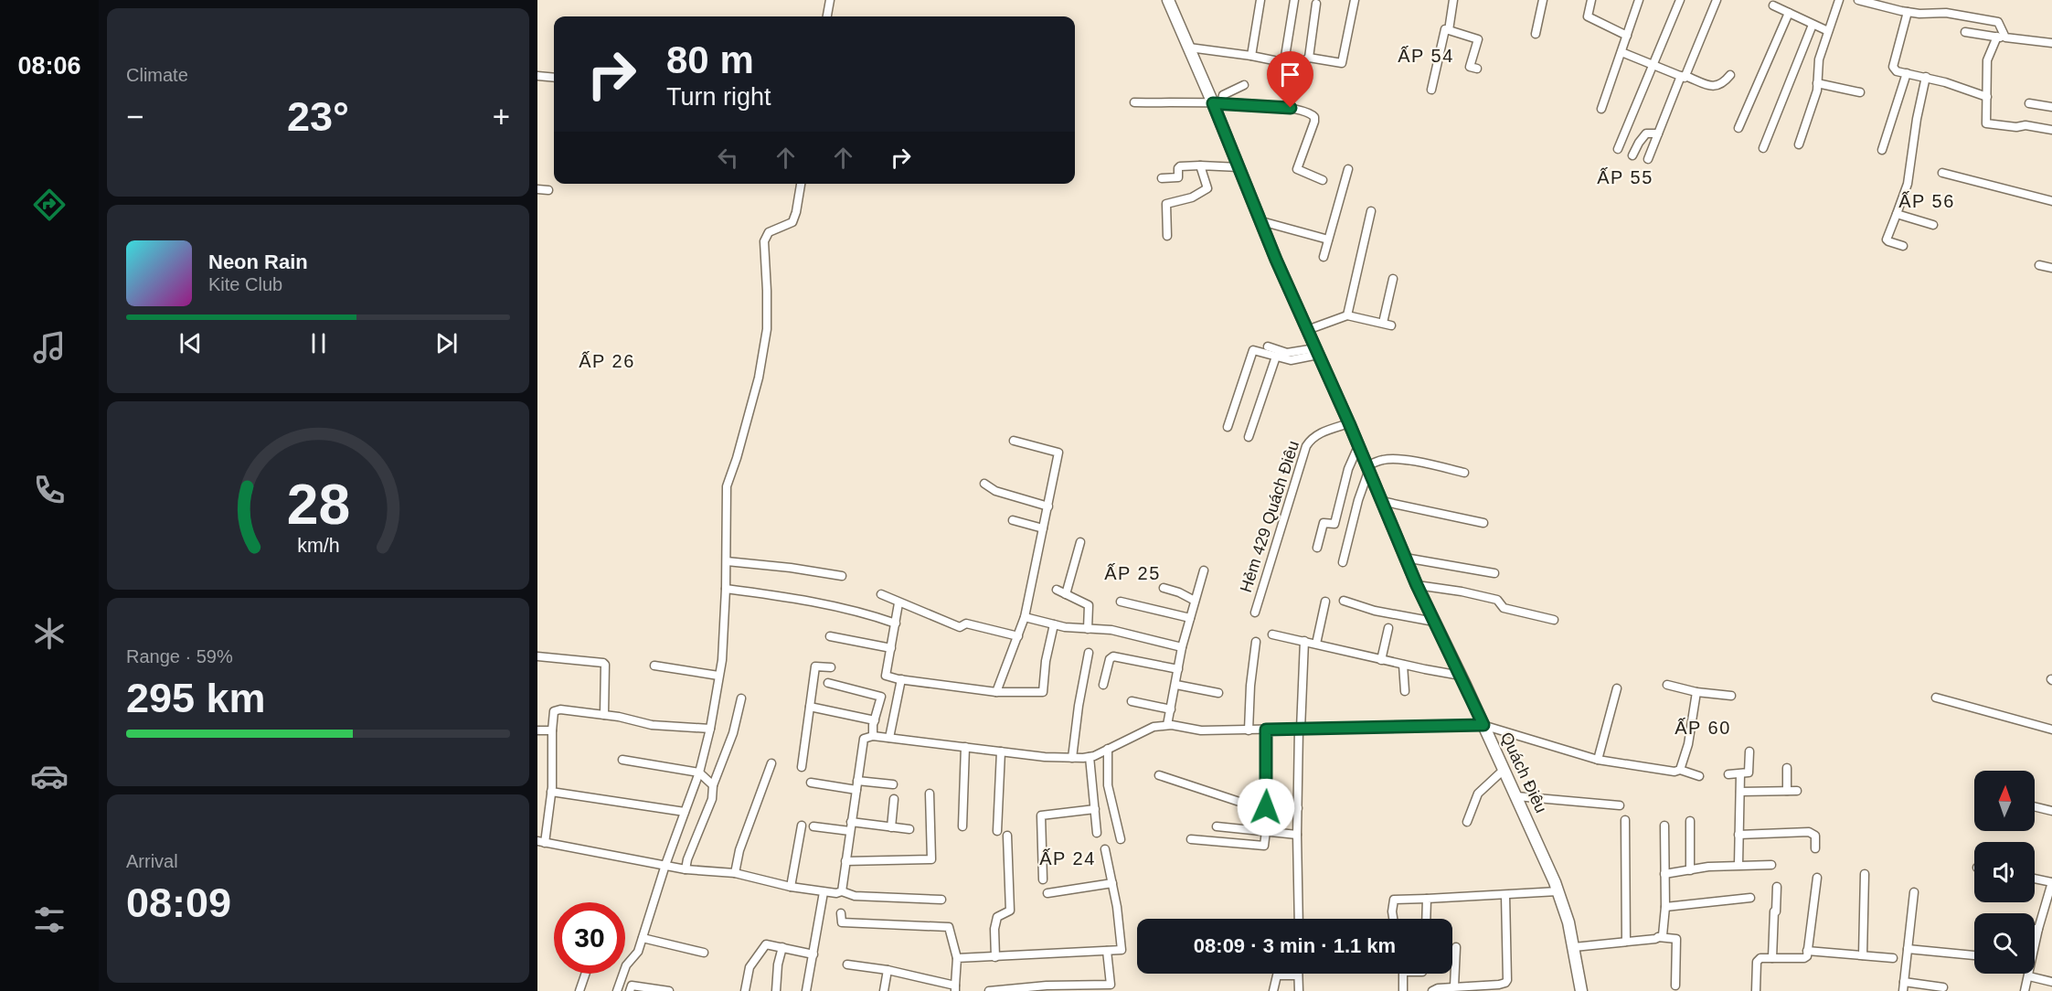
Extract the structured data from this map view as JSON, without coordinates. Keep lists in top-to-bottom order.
{
  "streets": {
    "main road": ["Quách Điêu"],
    "street": ["Hẻm 429 Quách Điêu"]
  },
  "crossings": [
    ["Hẻm 429 Quách Điêu", "Quách Điêu"]
  ],
  "districts": [
    "ẤP 54",
    "ẤP 55",
    "ẤP 56",
    "ẤP 26",
    "ẤP 25",
    "ẤP 60",
    "ẤP 24"
  ],
  "north": "top",
  "page": {
    "tabs": "08:06",
    "tile": [
      "Climate",
      ["Range · 59%", "295 km"],
      ["Arrival", "08:09"]
    ],
    "turn": ["80 m", "Turn right"],
    "heat": ["−", "23°", "+"],
    "song": ["Neon Rain", "Kite Club"],
    "limit": "30",
    "trip": "08:09 · 3 min · 1.1 km",
    "gauge": ["28", "km/h"]
  }
}
